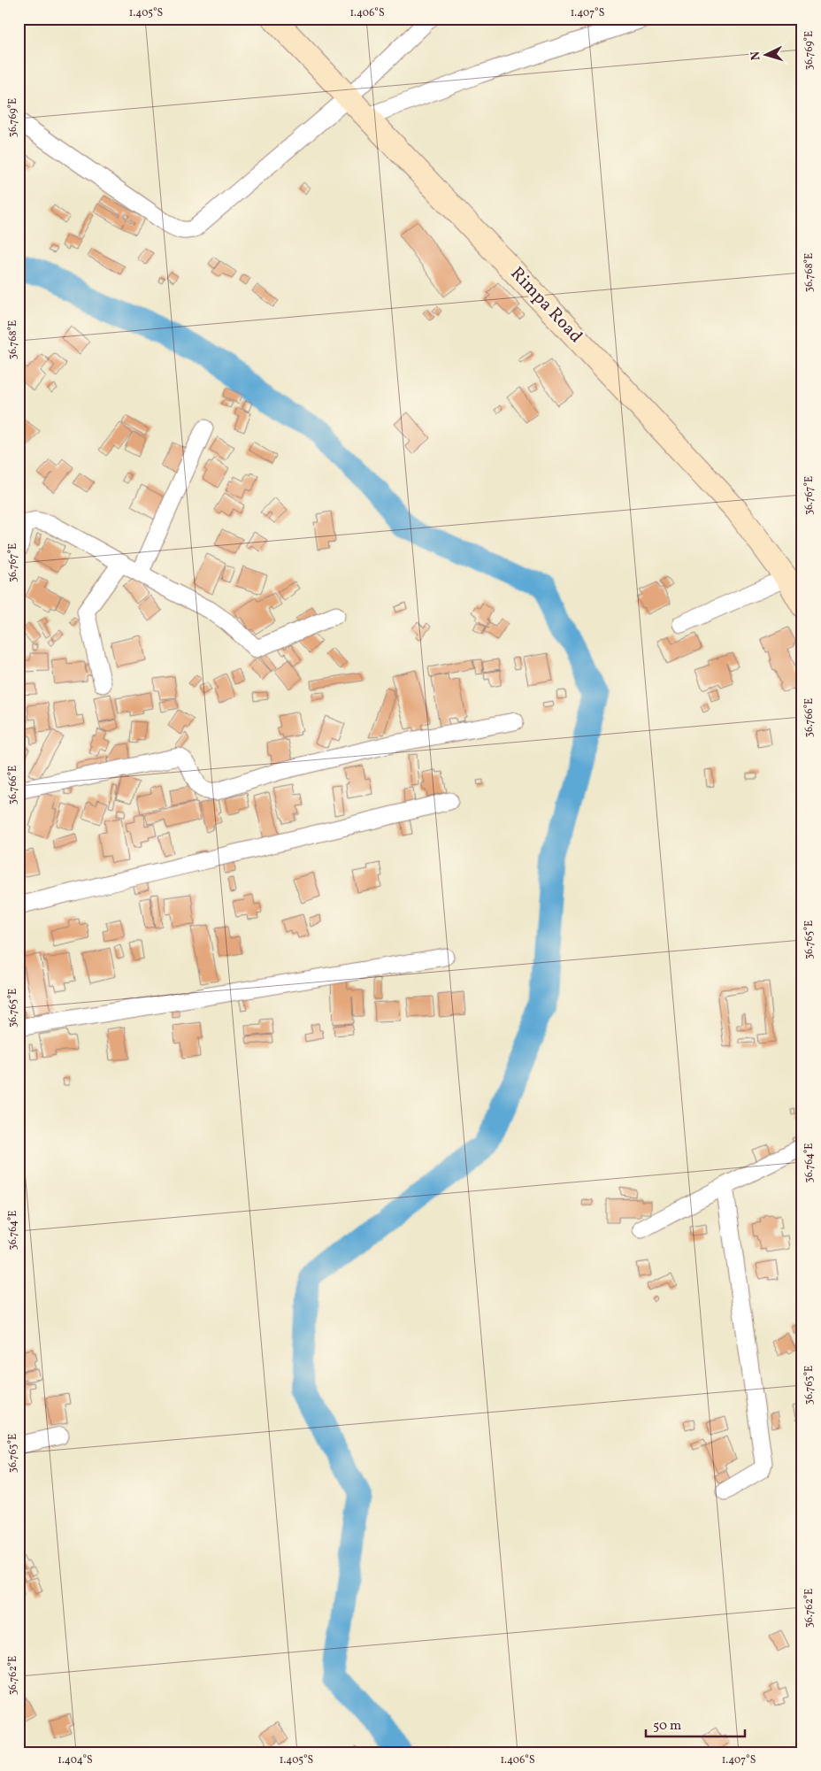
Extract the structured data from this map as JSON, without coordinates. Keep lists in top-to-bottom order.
{
  "streets": {
    "street": ["Rimpa Road"]
  },
  "scale_bar": "50 m",
  "north": "left",
  "coordinates": [
    "1.405°S",
    "1.406°S",
    "1.407°S",
    "36.769°E",
    "36.768°E",
    "36.767°E",
    "36.766°E",
    "36.765°E",
    "36.764°E",
    "36.763°E",
    "36.762°E",
    "1.404°S"
  ]
}
